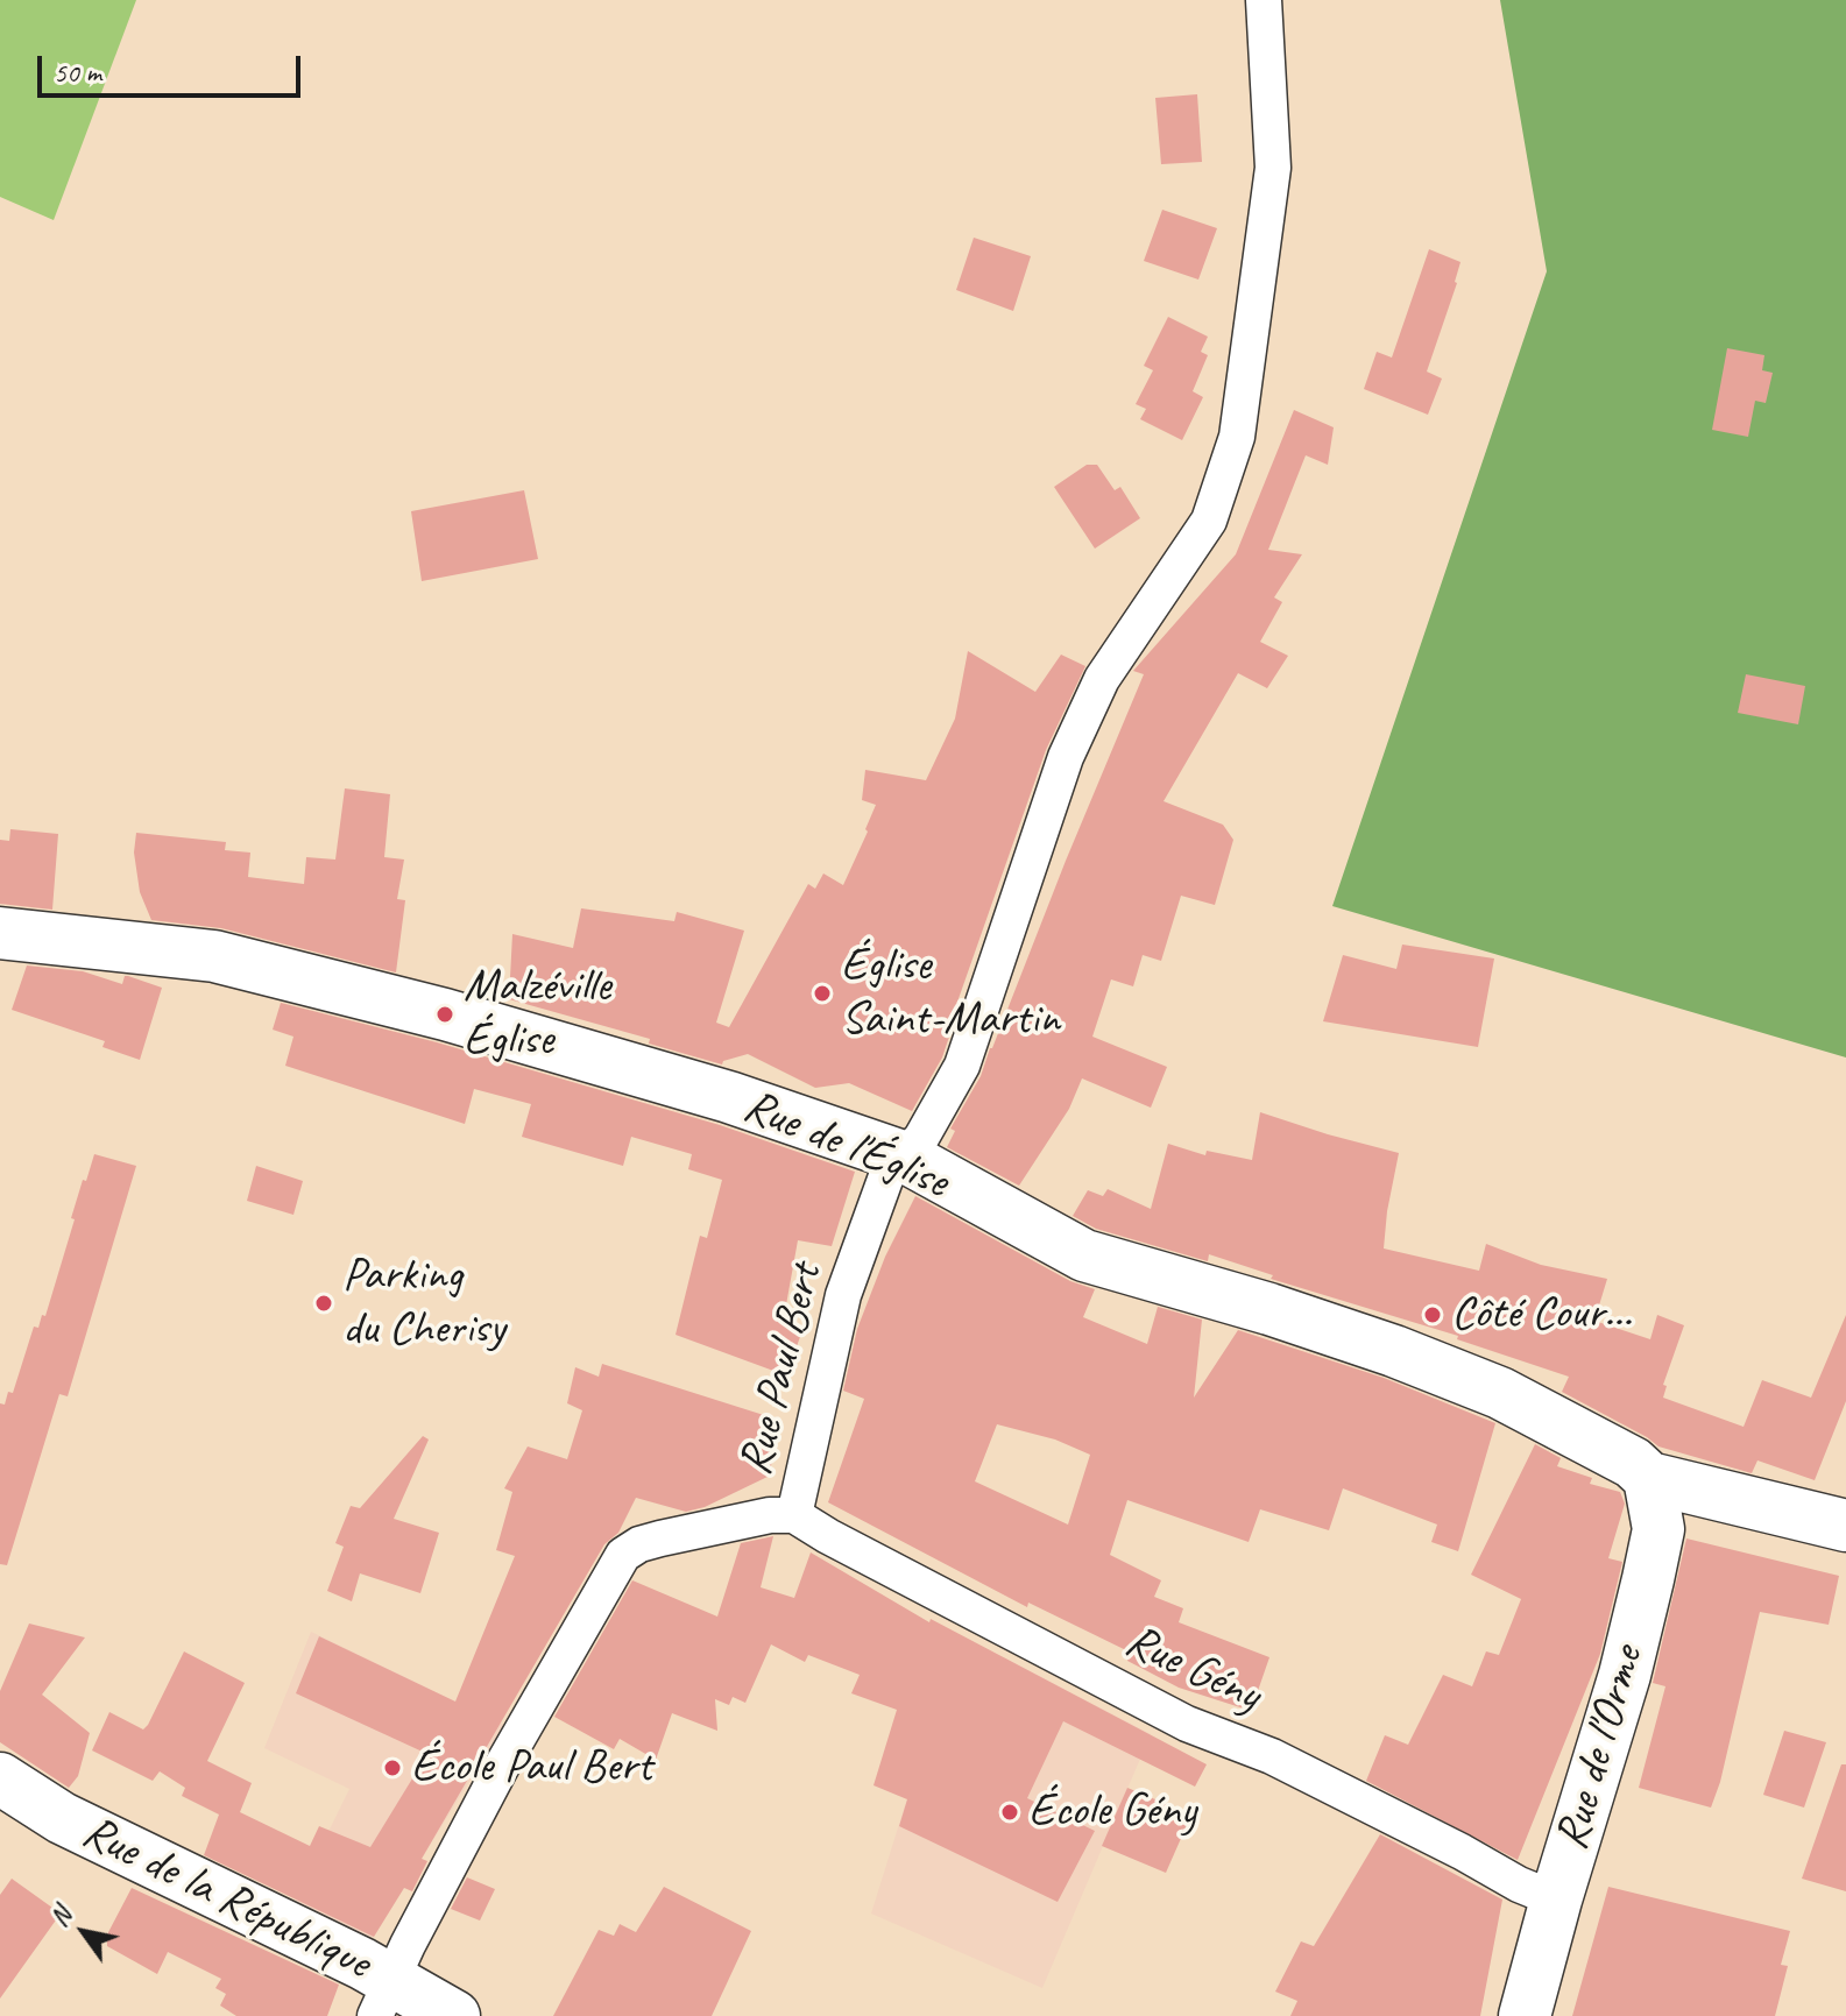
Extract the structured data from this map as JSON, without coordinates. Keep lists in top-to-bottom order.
{
  "streets": {
    "main road": ["Rue de l'Église", "Rue de l'Orme", "Rue de la République"],
    "street": ["Rue Paul Bert", "Rue Gény"]
  },
  "crossings": [
    ["Rue de l'Église", "Rue Paul Bert"],
    ["Rue de l'Église", "Rue de l'Orme"],
    ["Rue Paul Bert", "Rue Gény"],
    ["Rue Paul Bert", "Rue de la République"],
    ["Rue Gény", "Rue de l'Orme"]
  ],
  "places": [
    "Église Saint-Martin",
    "Malzéville Église",
    "Parking du Cherisy",
    "Côté Cour...",
    "École Paul Bert",
    "École Gény"
  ],
  "scale_bar": "50 m",
  "north": "top left"
}
